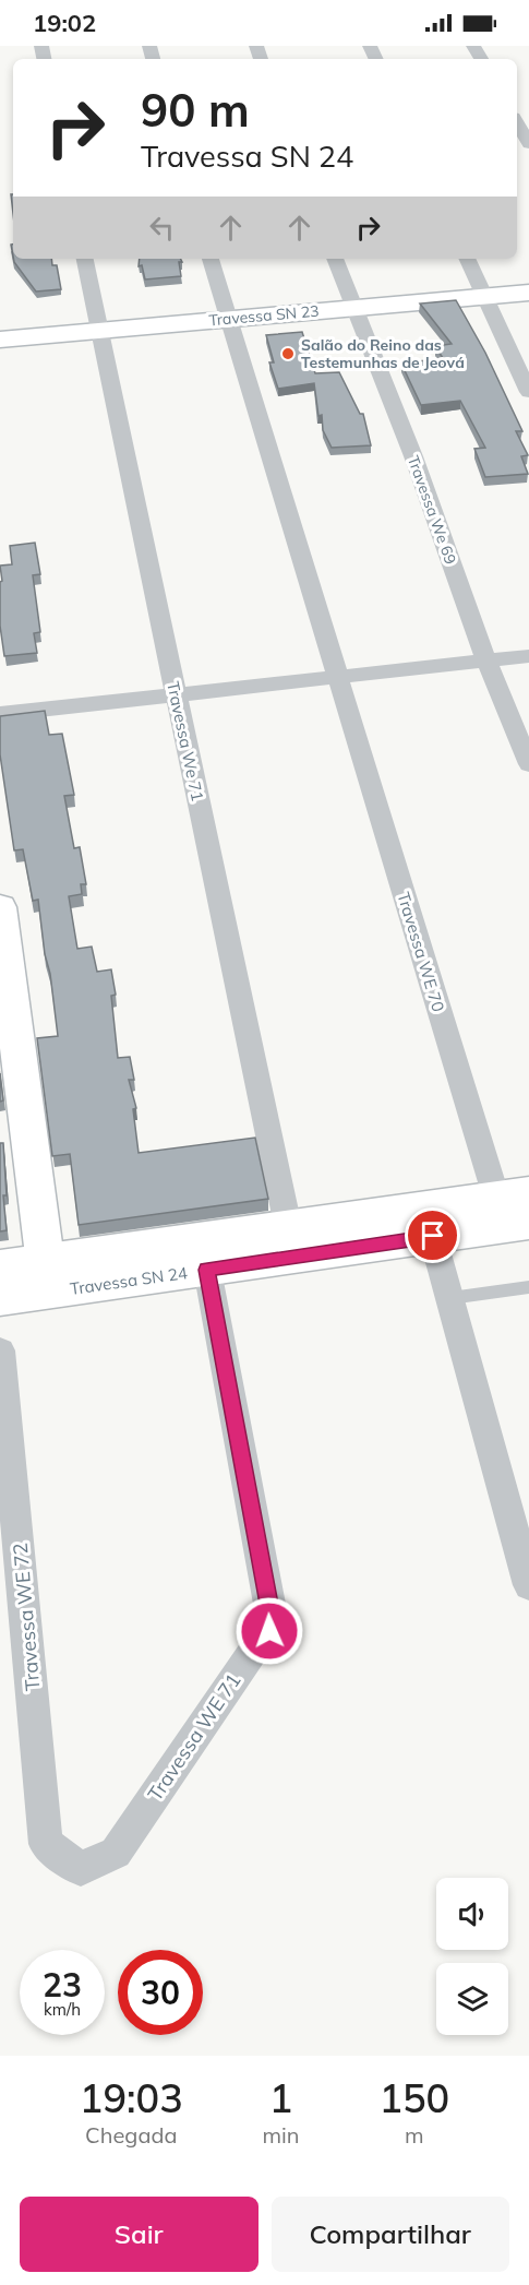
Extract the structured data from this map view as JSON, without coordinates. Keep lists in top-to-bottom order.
{
  "streets": {
    "main road": ["Travessa SN 23", "Travessa SN 24"],
    "street": [
      "Travessa We 69",
      "Travessa We 71",
      "Travessa WE 70",
      "Travessa WE 72",
      "Travessa WE 71"
    ]
  },
  "crossings": [
    ["Travessa SN 23", "Travessa We 69"],
    ["Travessa SN 23", "Travessa We 71"],
    ["Travessa We 71", "Travessa SN 24"],
    ["Travessa WE 70", "Travessa SN 24"],
    ["Travessa SN 24", "Travessa WE 71"],
    ["Travessa WE 72", "Travessa WE 71"]
  ],
  "places": ["Salão do Reino das Testemunhas de Jeová"],
  "page": {
    "status": "19:02",
    "turn": ["90 m", "Travessa SN 24"],
    "speed": "23 km/h",
    "limit": "30",
    "eta": [
      "19:03",
      "Chegada",
      "1",
      "min",
      "150",
      "m"
    ],
    "buttons": ["Sair", "Compartilhar"]
  }
}
